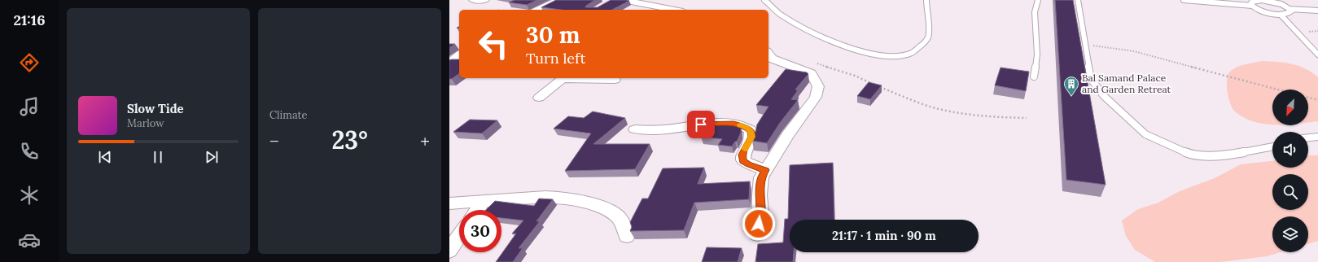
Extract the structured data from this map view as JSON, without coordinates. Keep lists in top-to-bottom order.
{
  "places": {
    "building": ["Bal Samand Palace and Garden Retreat"]
  },
  "north": "bottom left",
  "page": {
    "tabs": "21:16",
    "tile": "Climate",
    "turn": ["30 m", "Turn left"],
    "song": ["Slow Tide", "Marlow"],
    "heat": ["−", "23°", "+"],
    "limit": "30",
    "trip": "21:17 · 1 min · 90 m"
  }
}
